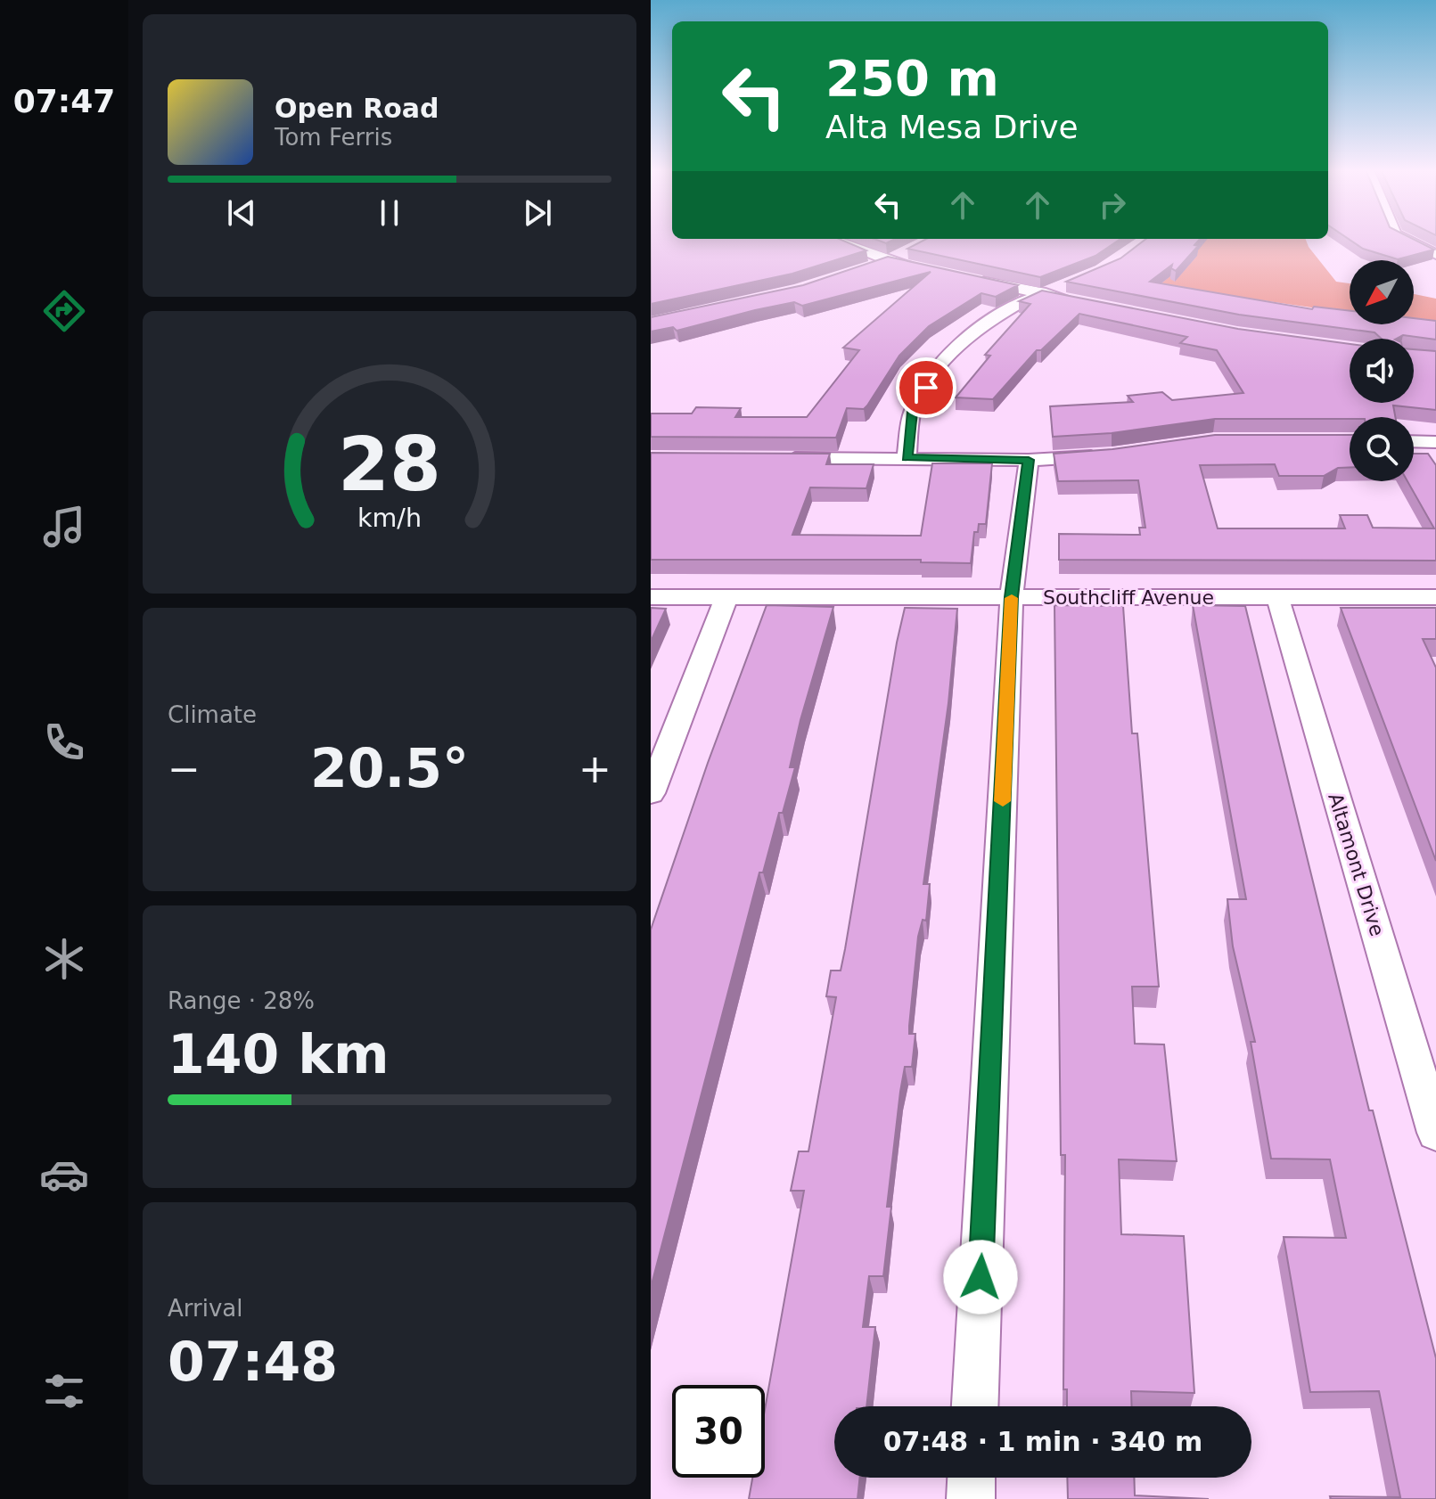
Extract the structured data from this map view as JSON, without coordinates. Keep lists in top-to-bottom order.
{
  "streets": {
    "street": ["Southcliff Avenue", "Altamont Drive"]
  },
  "crossings": [
    ["Southcliff Avenue", "Altamont Drive"]
  ],
  "north": "bottom left",
  "page": {
    "tabs": "07:47",
    "turn": ["250 m", "Alta Mesa Drive"],
    "song": ["Open Road", "Tom Ferris"],
    "tile": [
      "Climate",
      ["Range · 28%", "140 km"],
      ["Arrival", "07:48"]
    ],
    "heat": ["−", "20.5°", "+"],
    "limit": "30",
    "trip": "07:48 · 1 min · 340 m",
    "gauge": ["28", "km/h"]
  }
}
